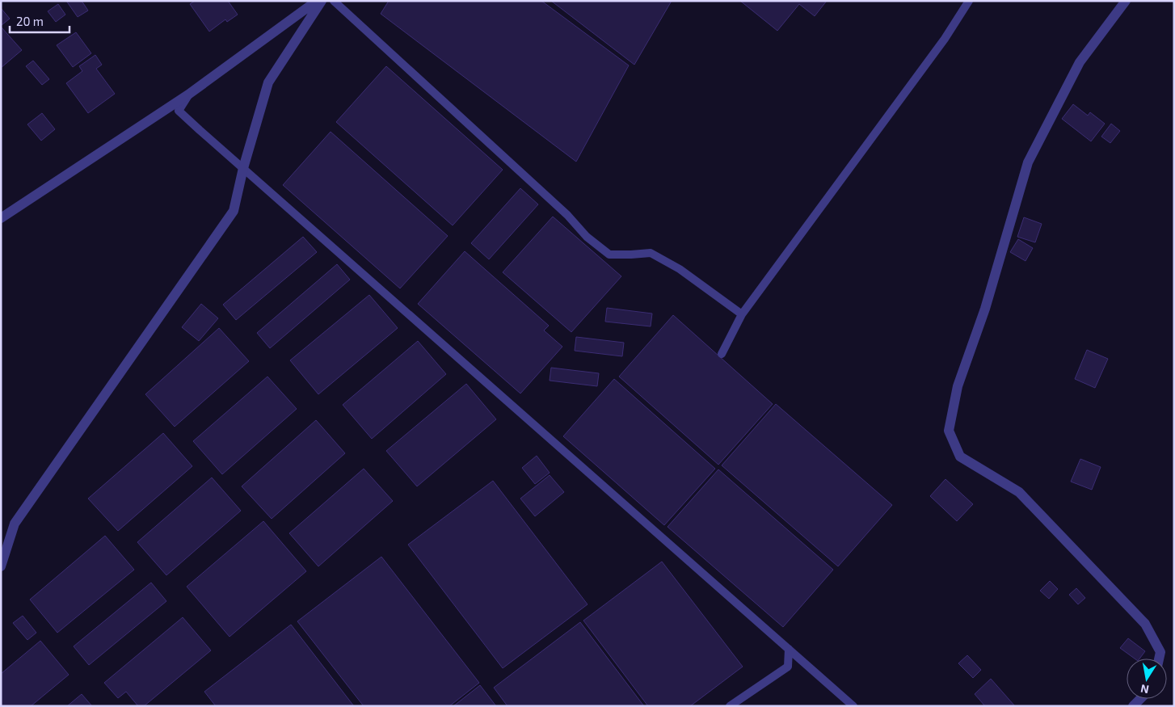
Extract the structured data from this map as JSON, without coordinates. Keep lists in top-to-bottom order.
{
  "scale_bar": "20 m",
  "north": "bottom"
}
